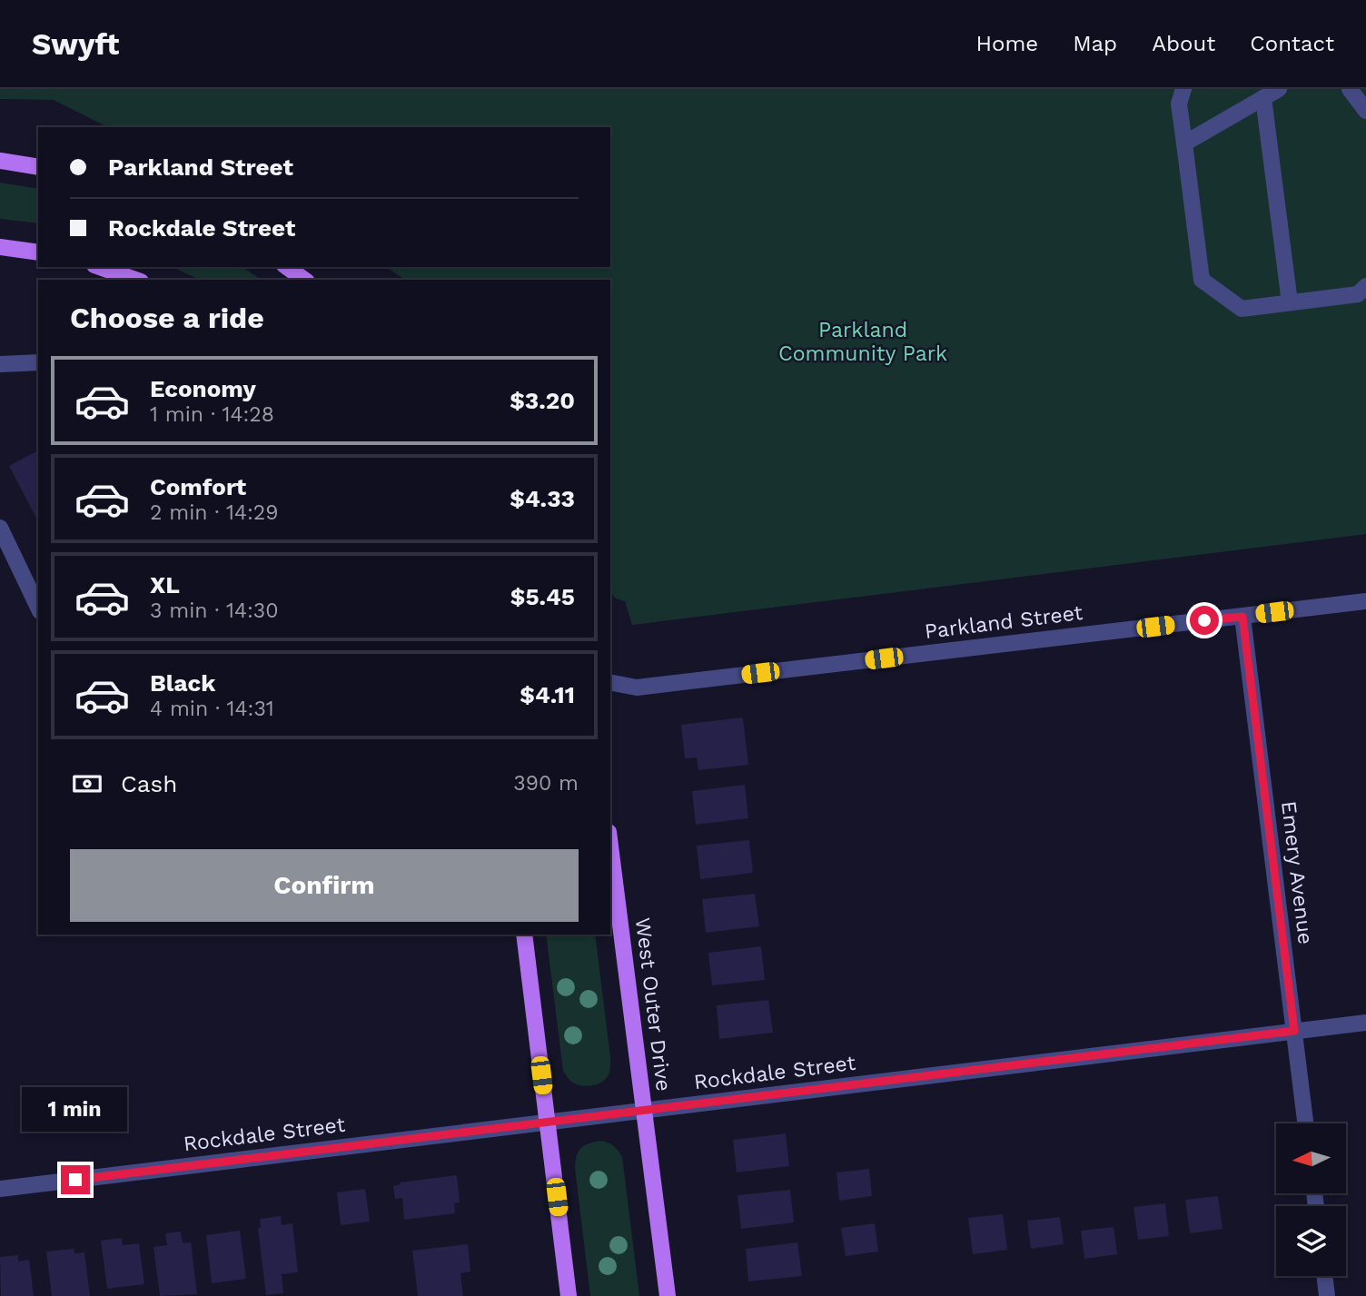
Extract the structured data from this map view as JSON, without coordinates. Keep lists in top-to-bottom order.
{
  "streets": {
    "main road": ["West Outer Drive"],
    "street": ["Parkland Street", "Emery Avenue", "Rockdale Street"]
  },
  "crossings": [
    ["Parkland Street", "Emery Avenue"],
    ["Emery Avenue", "Rockdale Street"],
    ["West Outer Drive", "Rockdale Street"]
  ],
  "parks": ["Parkland Community Park"],
  "north": "left",
  "page": {
    "header": "Swyft",
    "nav": [
      "Home",
      "Map",
      "About",
      "Contact"
    ],
    "banner": ["Parkland Street", "Rockdale Street"],
    "heading": "Choose a ride",
    "list": [
      {
        "name": "Economy",
        "note": "1 min · 14:28",
        "value": "$3.20"
      },
      {
        "name": "Comfort",
        "note": "2 min · 14:29",
        "value": "$4.33"
      },
      {
        "name": "XL",
        "note": "3 min · 14:30",
        "value": "$5.45"
      },
      {
        "name": "Black",
        "note": "4 min · 14:31",
        "value": "$4.11"
      }
    ],
    "pay": ["Cash", "390 m"],
    "buttons": "Confirm",
    "bubble": "1 min"
  }
}
